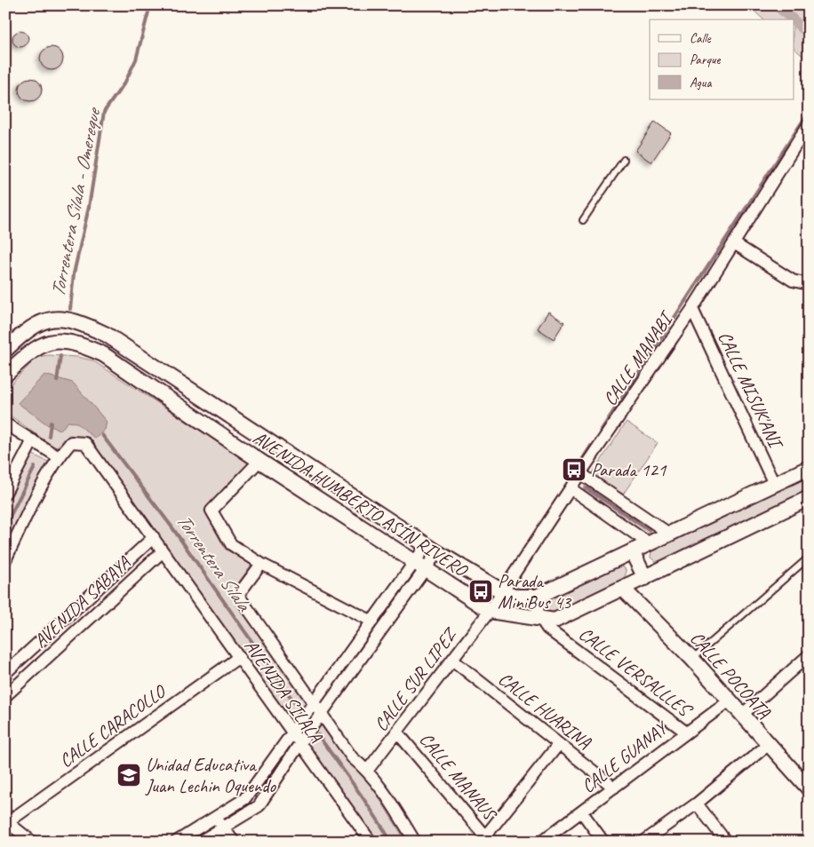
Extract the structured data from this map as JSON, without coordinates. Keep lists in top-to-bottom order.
{
  "streets": {
    "street": [
      "CALLE MANABI",
      "CALLE MISUK'ANI",
      "AVENIDA HUMBERTO ASÍN RIVERO",
      "AVENIDA SABAYA",
      "CALLE VERSALLLES",
      "CALLE POCOATA",
      "CALLE SUR LIPEZ",
      "AVENIDA SILALA",
      "CALLE HUARINA",
      "CALLE CARACOLLO",
      "CALLE GUANAY",
      "CALLE MANAUS"
    ]
  },
  "crossings": [
    ["CALLE MANABI", "CALLE MISUK'ANI"],
    ["CALLE MANABI", "AVENIDA HUMBERTO ASÍN RIVERO"],
    ["CALLE MANABI", "CALLE SUR LIPEZ"],
    ["CALLE MISUK'ANI", "AVENIDA HUMBERTO ASÍN RIVERO"],
    ["AVENIDA HUMBERTO ASÍN RIVERO", "CALLE VERSALLLES"],
    ["AVENIDA HUMBERTO ASÍN RIVERO", "CALLE POCOATA"],
    ["AVENIDA HUMBERTO ASÍN RIVERO", "CALLE SUR LIPEZ"],
    ["AVENIDA SABAYA", "AVENIDA SILALA"],
    ["CALLE VERSALLLES", "CALLE GUANAY"],
    ["CALLE POCOATA", "CALLE GUANAY"],
    ["CALLE SUR LIPEZ", "AVENIDA SILALA"],
    ["CALLE SUR LIPEZ", "CALLE HUARINA"],
    ["CALLE SUR LIPEZ", "CALLE MANAUS"],
    ["AVENIDA SILALA", "CALLE CARACOLLO"],
    ["CALLE HUARINA", "CALLE GUANAY"]
  ],
  "water": ["Torrentera Silala - Omereque", "Torrentera Silala"],
  "places": {
    "bus stop": ["Parada 121", "Parada MiniBus 43"],
    "school or university": ["Unidad Educativa Juan Lechin Oquendo"]
  },
  "legend": ["Calle", "Parque", "Agua"]
}
